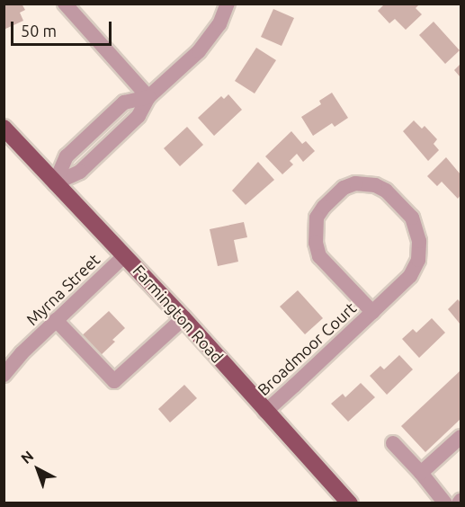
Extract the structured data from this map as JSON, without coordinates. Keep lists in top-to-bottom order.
{
  "streets": {
    "main road": ["Farmington Road"],
    "street": ["Myrna Street", "Broadmoor Court"]
  },
  "crossings": [
    ["Myrna Street", "Farmington Road"],
    ["Farmington Road", "Broadmoor Court"]
  ],
  "scale_bar": "50 m",
  "north": "top left"
}
